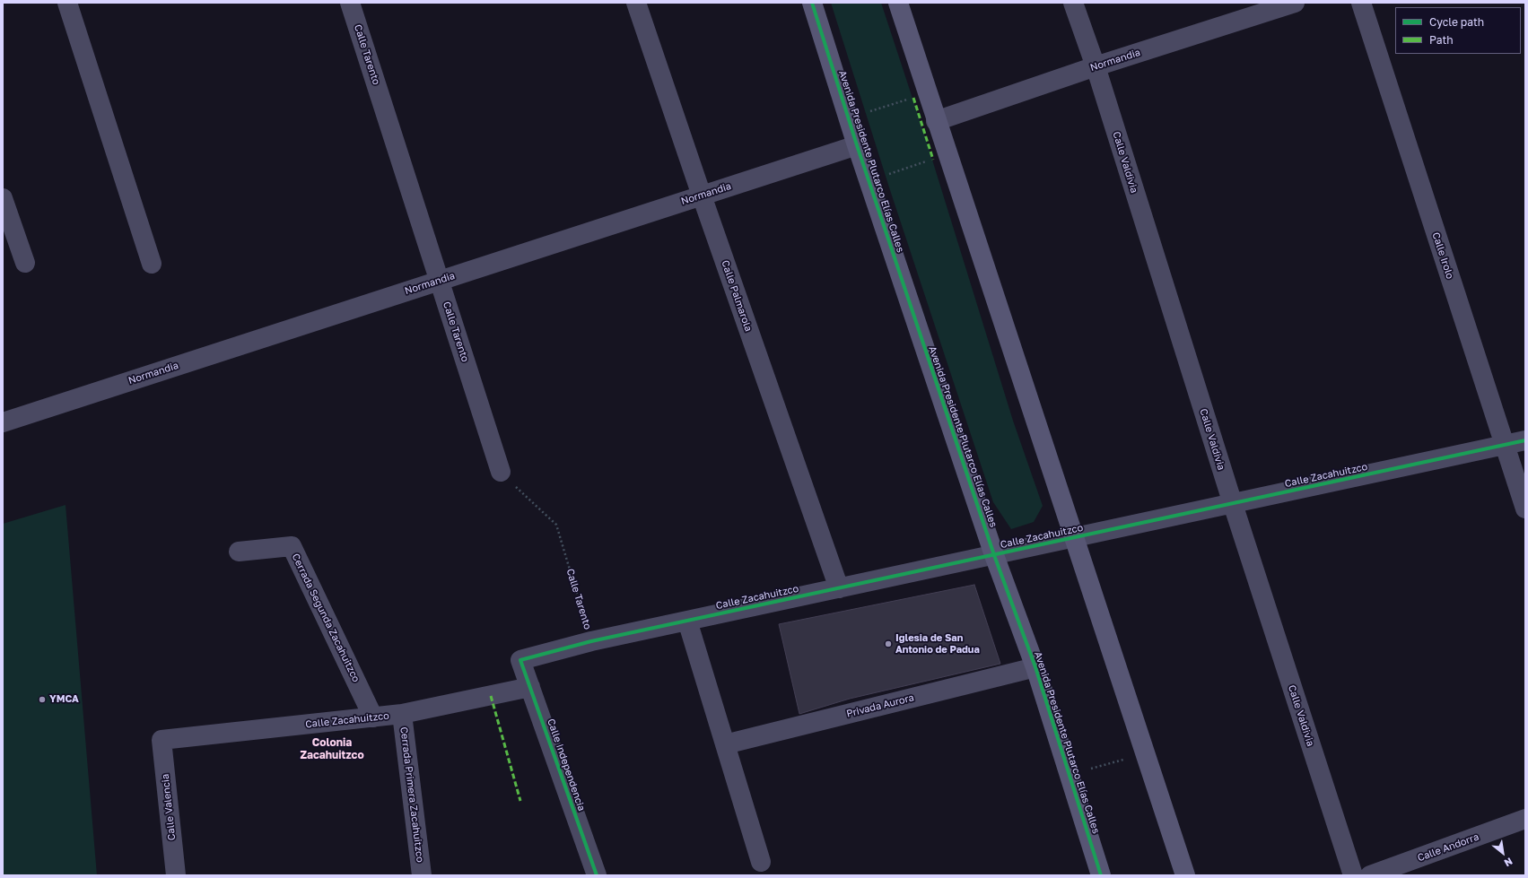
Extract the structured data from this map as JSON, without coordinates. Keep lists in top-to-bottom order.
{
  "streets": {
    "main road": ["Avenida Presidente Plutarco Elías Calles"],
    "street": [
      "Calle Tarento",
      "Normandia",
      "Calle Valdivia",
      "Calle Irolo",
      "Calle Palmarola",
      "Calle Zacahuitzco",
      "Cerrada Segunda Zacahuitzco",
      "Privada Aurora",
      "Calle Independencia",
      "Cerrada Primera Zacahuitzco",
      "Calle Valencia",
      "Calle Andorra"
    ]
  },
  "crossings": [
    ["Calle Tarento", "Normandia"],
    ["Calle Tarento", "Calle Zacahuitzco"],
    ["Normandia", "Avenida Presidente Plutarco Elías Calles"],
    ["Normandia", "Calle Valdivia"],
    ["Normandia", "Calle Palmarola"],
    ["Avenida Presidente Plutarco Elías Calles", "Calle Zacahuitzco"],
    ["Avenida Presidente Plutarco Elías Calles", "Privada Aurora"],
    ["Calle Valdivia", "Calle Zacahuitzco"],
    ["Calle Irolo", "Calle Zacahuitzco"],
    ["Calle Palmarola", "Calle Zacahuitzco"],
    ["Calle Zacahuitzco", "Cerrada Segunda Zacahuitzco"],
    ["Calle Zacahuitzco", "Calle Independencia"],
    ["Calle Zacahuitzco", "Cerrada Primera Zacahuitzco"],
    ["Calle Zacahuitzco", "Calle Valencia"]
  ],
  "districts": ["Colonia Zacahuitzco"],
  "places": ["Iglesia de San Antonio de Padua", "YMCA"],
  "legend": ["Cycle path", "Path"],
  "north": "bottom right"
}
